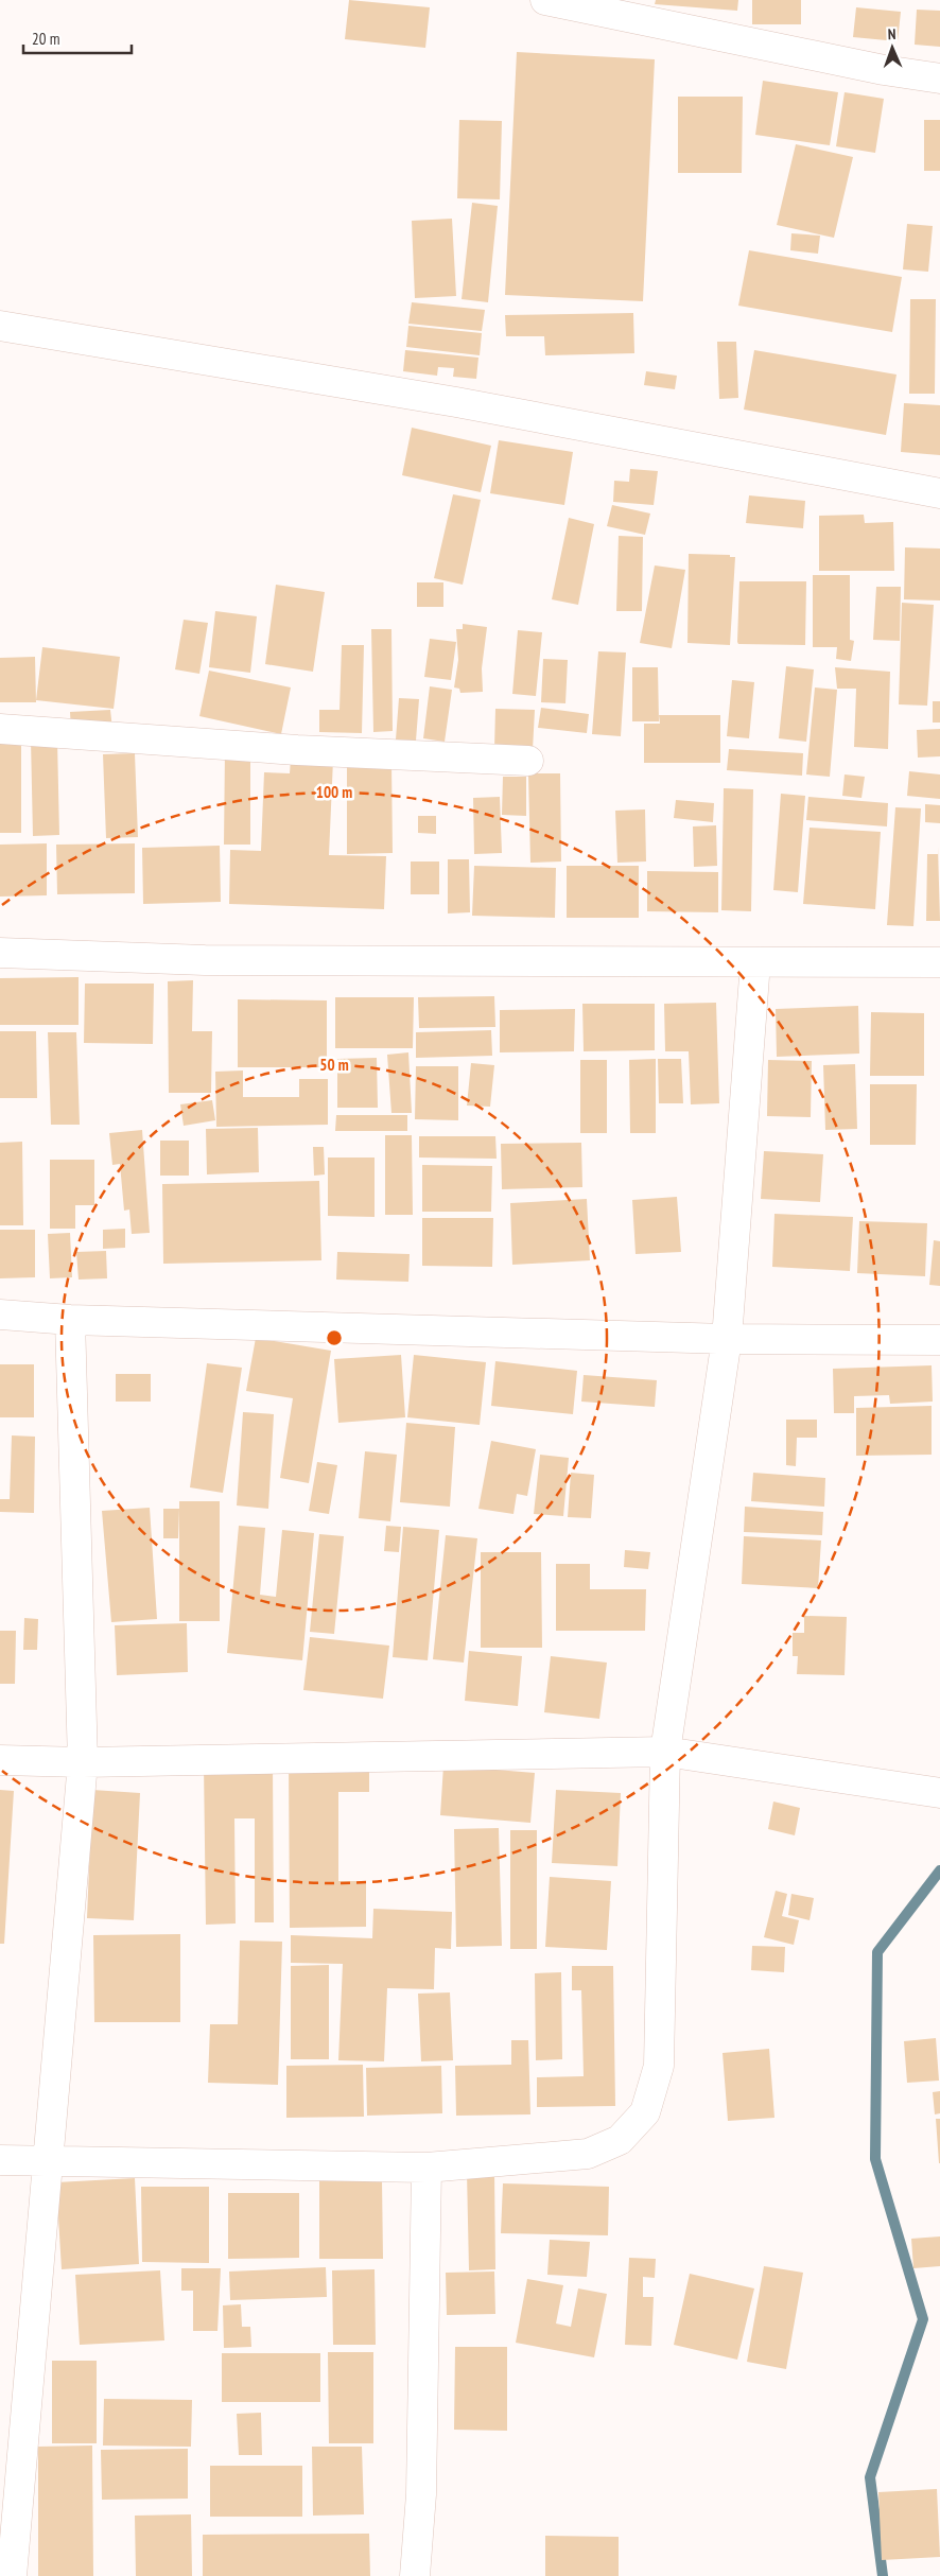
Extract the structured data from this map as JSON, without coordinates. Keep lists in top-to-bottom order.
{
  "scale_bar": "20 m",
  "north": "top",
  "rings": ["100 m", "50 m"]
}
